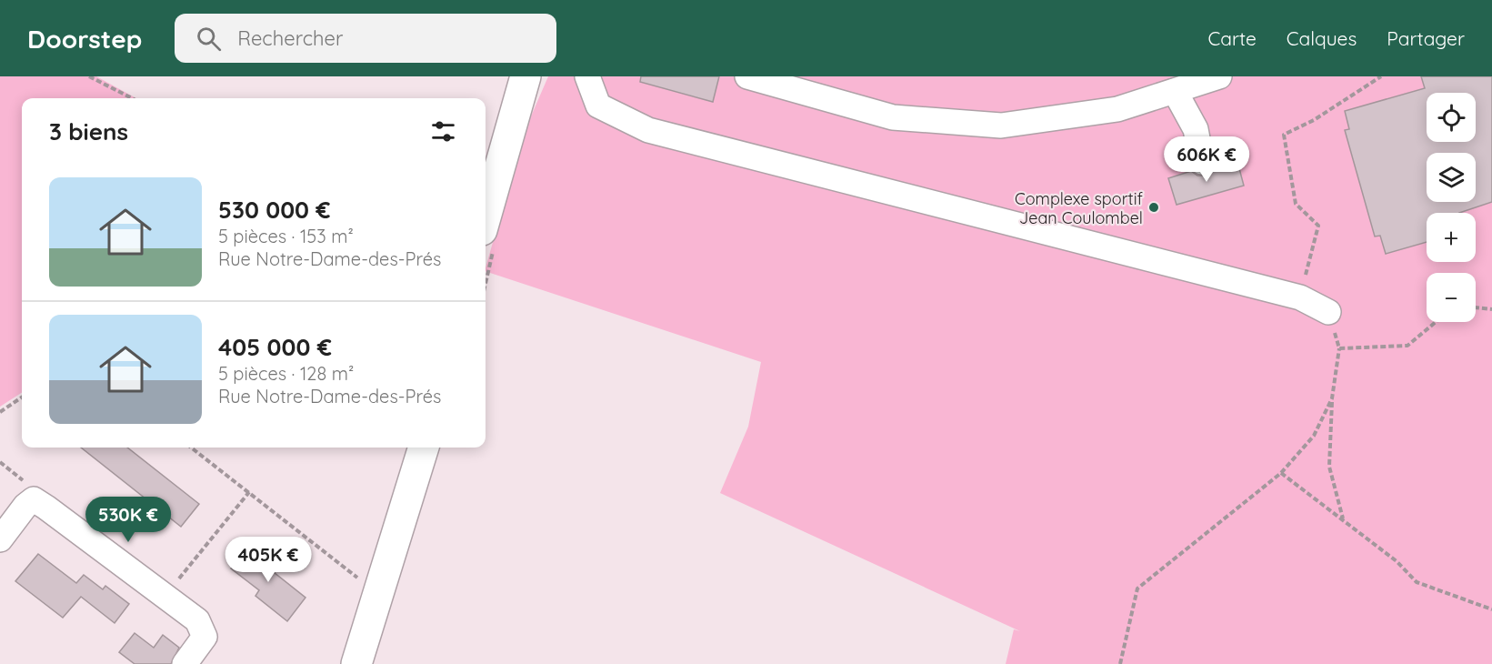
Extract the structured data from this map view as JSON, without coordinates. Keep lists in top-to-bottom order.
{
  "places": ["Complexe sportif Jean Coulombel"],
  "page": {
    "header": "Doorstep",
    "search": "Rechercher",
    "nav": ["Carte", "Calques", "Partager"],
    "map_buttons": ["+", "−"],
    "heading": "3 biens",
    "price": ["606K €", "530K €", "405K €"],
    "list": [
      {
        "name": "530 000 €",
        "note": "5 pièces · 153 m² · Rue Notre-Dame-des-Prés"
      },
      {
        "name": "405 000 €",
        "note": "5 pièces · 128 m² · Rue Notre-Dame-des-Prés"
      }
    ]
  }
}
